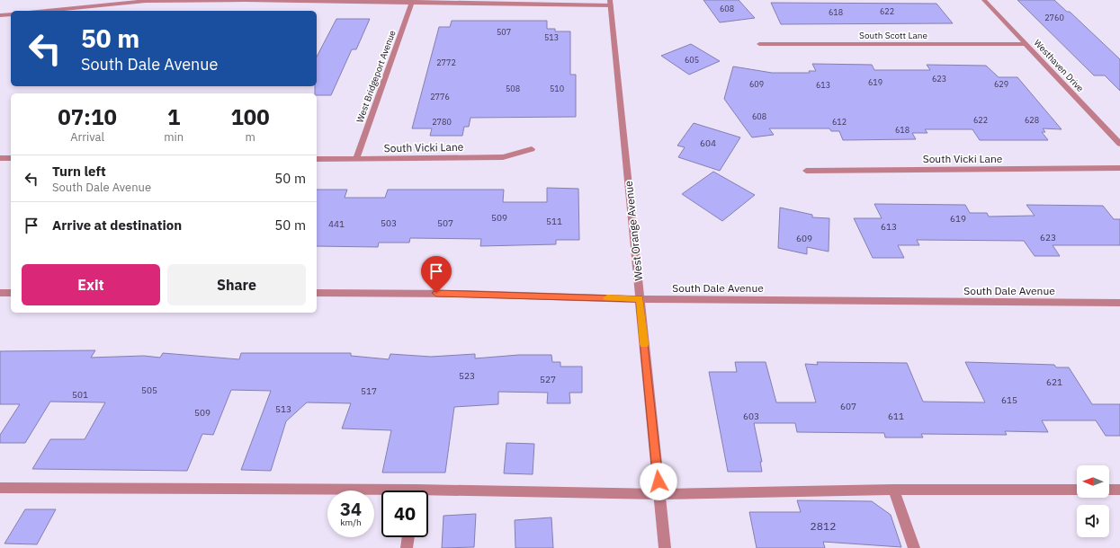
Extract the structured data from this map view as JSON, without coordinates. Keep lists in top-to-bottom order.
{
  "streets": {
    "street": [
      "South Scott Lane",
      "Westhaven Drive",
      "West Bridgeport Avenue",
      "South Vicki Lane",
      "West Orange Avenue",
      "South Dale Avenue"
    ]
  },
  "crossings": [
    ["South Scott Lane", "Westhaven Drive"],
    ["West Bridgeport Avenue", "South Vicki Lane"],
    ["West Orange Avenue", "South Dale Avenue"]
  ],
  "house_numbers": [
    "608",
    "622",
    "618",
    "2760",
    "507",
    "513",
    "605",
    "2772",
    "623",
    "619",
    "609",
    "629",
    "613",
    "508",
    "510",
    "2776",
    "608",
    "622",
    "628",
    "2780",
    "612",
    "618",
    "604",
    "509",
    "619",
    "511",
    "503",
    "507",
    "441",
    "613",
    "623",
    "609",
    "523",
    "527",
    "621",
    "505",
    "517",
    "501",
    "615",
    "607",
    "513",
    "509",
    "603",
    "611",
    "2812"
  ],
  "north": "left",
  "page": {
    "turn": ["50 m", "South Dale Avenue"],
    "eta": [
      "07:10",
      "Arrival",
      "1",
      "min",
      "100",
      "m"
    ],
    "list": [
      {
        "name": "Turn left",
        "note": "South Dale Avenue",
        "value": "50 m"
      },
      {
        "name": "Arrive at destination",
        "value": "50 m"
      }
    ],
    "buttons": ["Exit", "Share"],
    "speed": "34 km/h",
    "limit": "40"
  }
}
